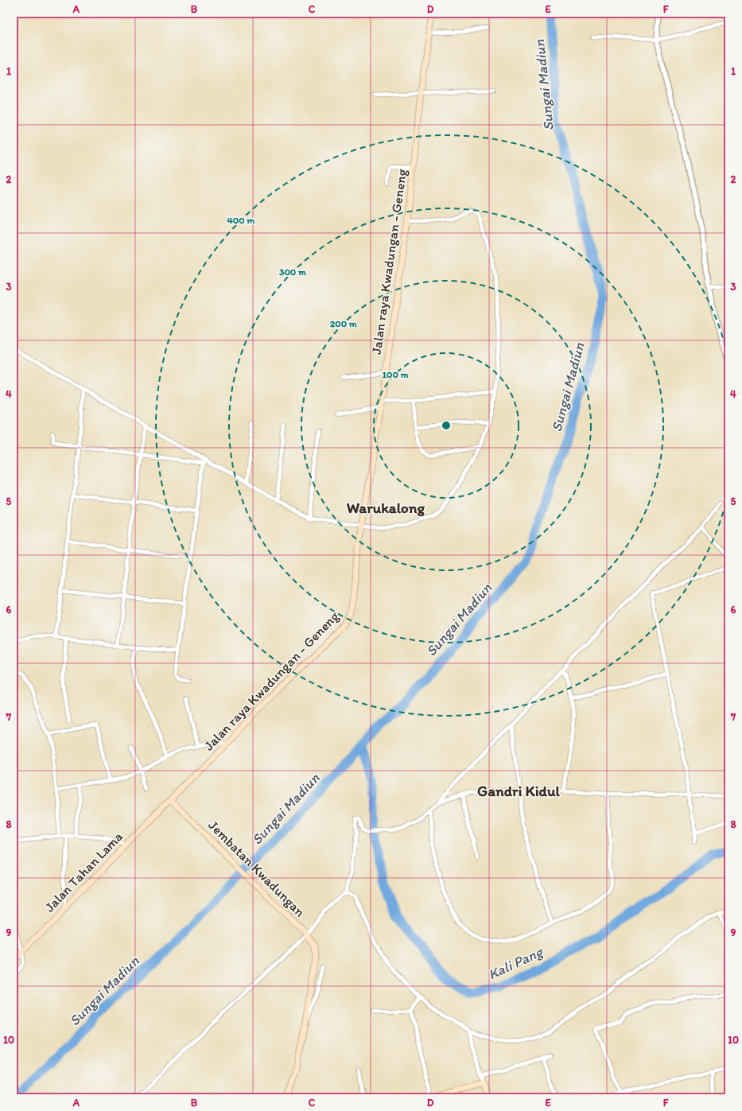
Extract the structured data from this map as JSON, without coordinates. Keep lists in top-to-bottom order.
{
  "streets": {
    "main road": ["Jalan raya Kwadungan - Geneng", "Jembatan Kwadungan", "Jalan Tahan Lama"]
  },
  "crossings": [
    ["Jalan raya Kwadungan - Geneng", "Jembatan Kwadungan"],
    ["Jalan raya Kwadungan - Geneng", "Jalan Tahan Lama"],
    ["Jembatan Kwadungan", "Jalan Tahan Lama"]
  ],
  "districts": ["Warukalong", "Gandri Kidul"],
  "water": ["Sungai Madiun", "Kali Pang"],
  "grid": {
    "columns": [
      "A",
      "B",
      "C",
      "D",
      "E",
      "F"
    ],
    "rows": [
      "1",
      "2",
      "3",
      "4",
      "5",
      "6",
      "7",
      "8",
      "9",
      "10"
    ]
  },
  "rings": [
    "400 m",
    "300 m",
    "200 m",
    "100 m"
  ]
}
